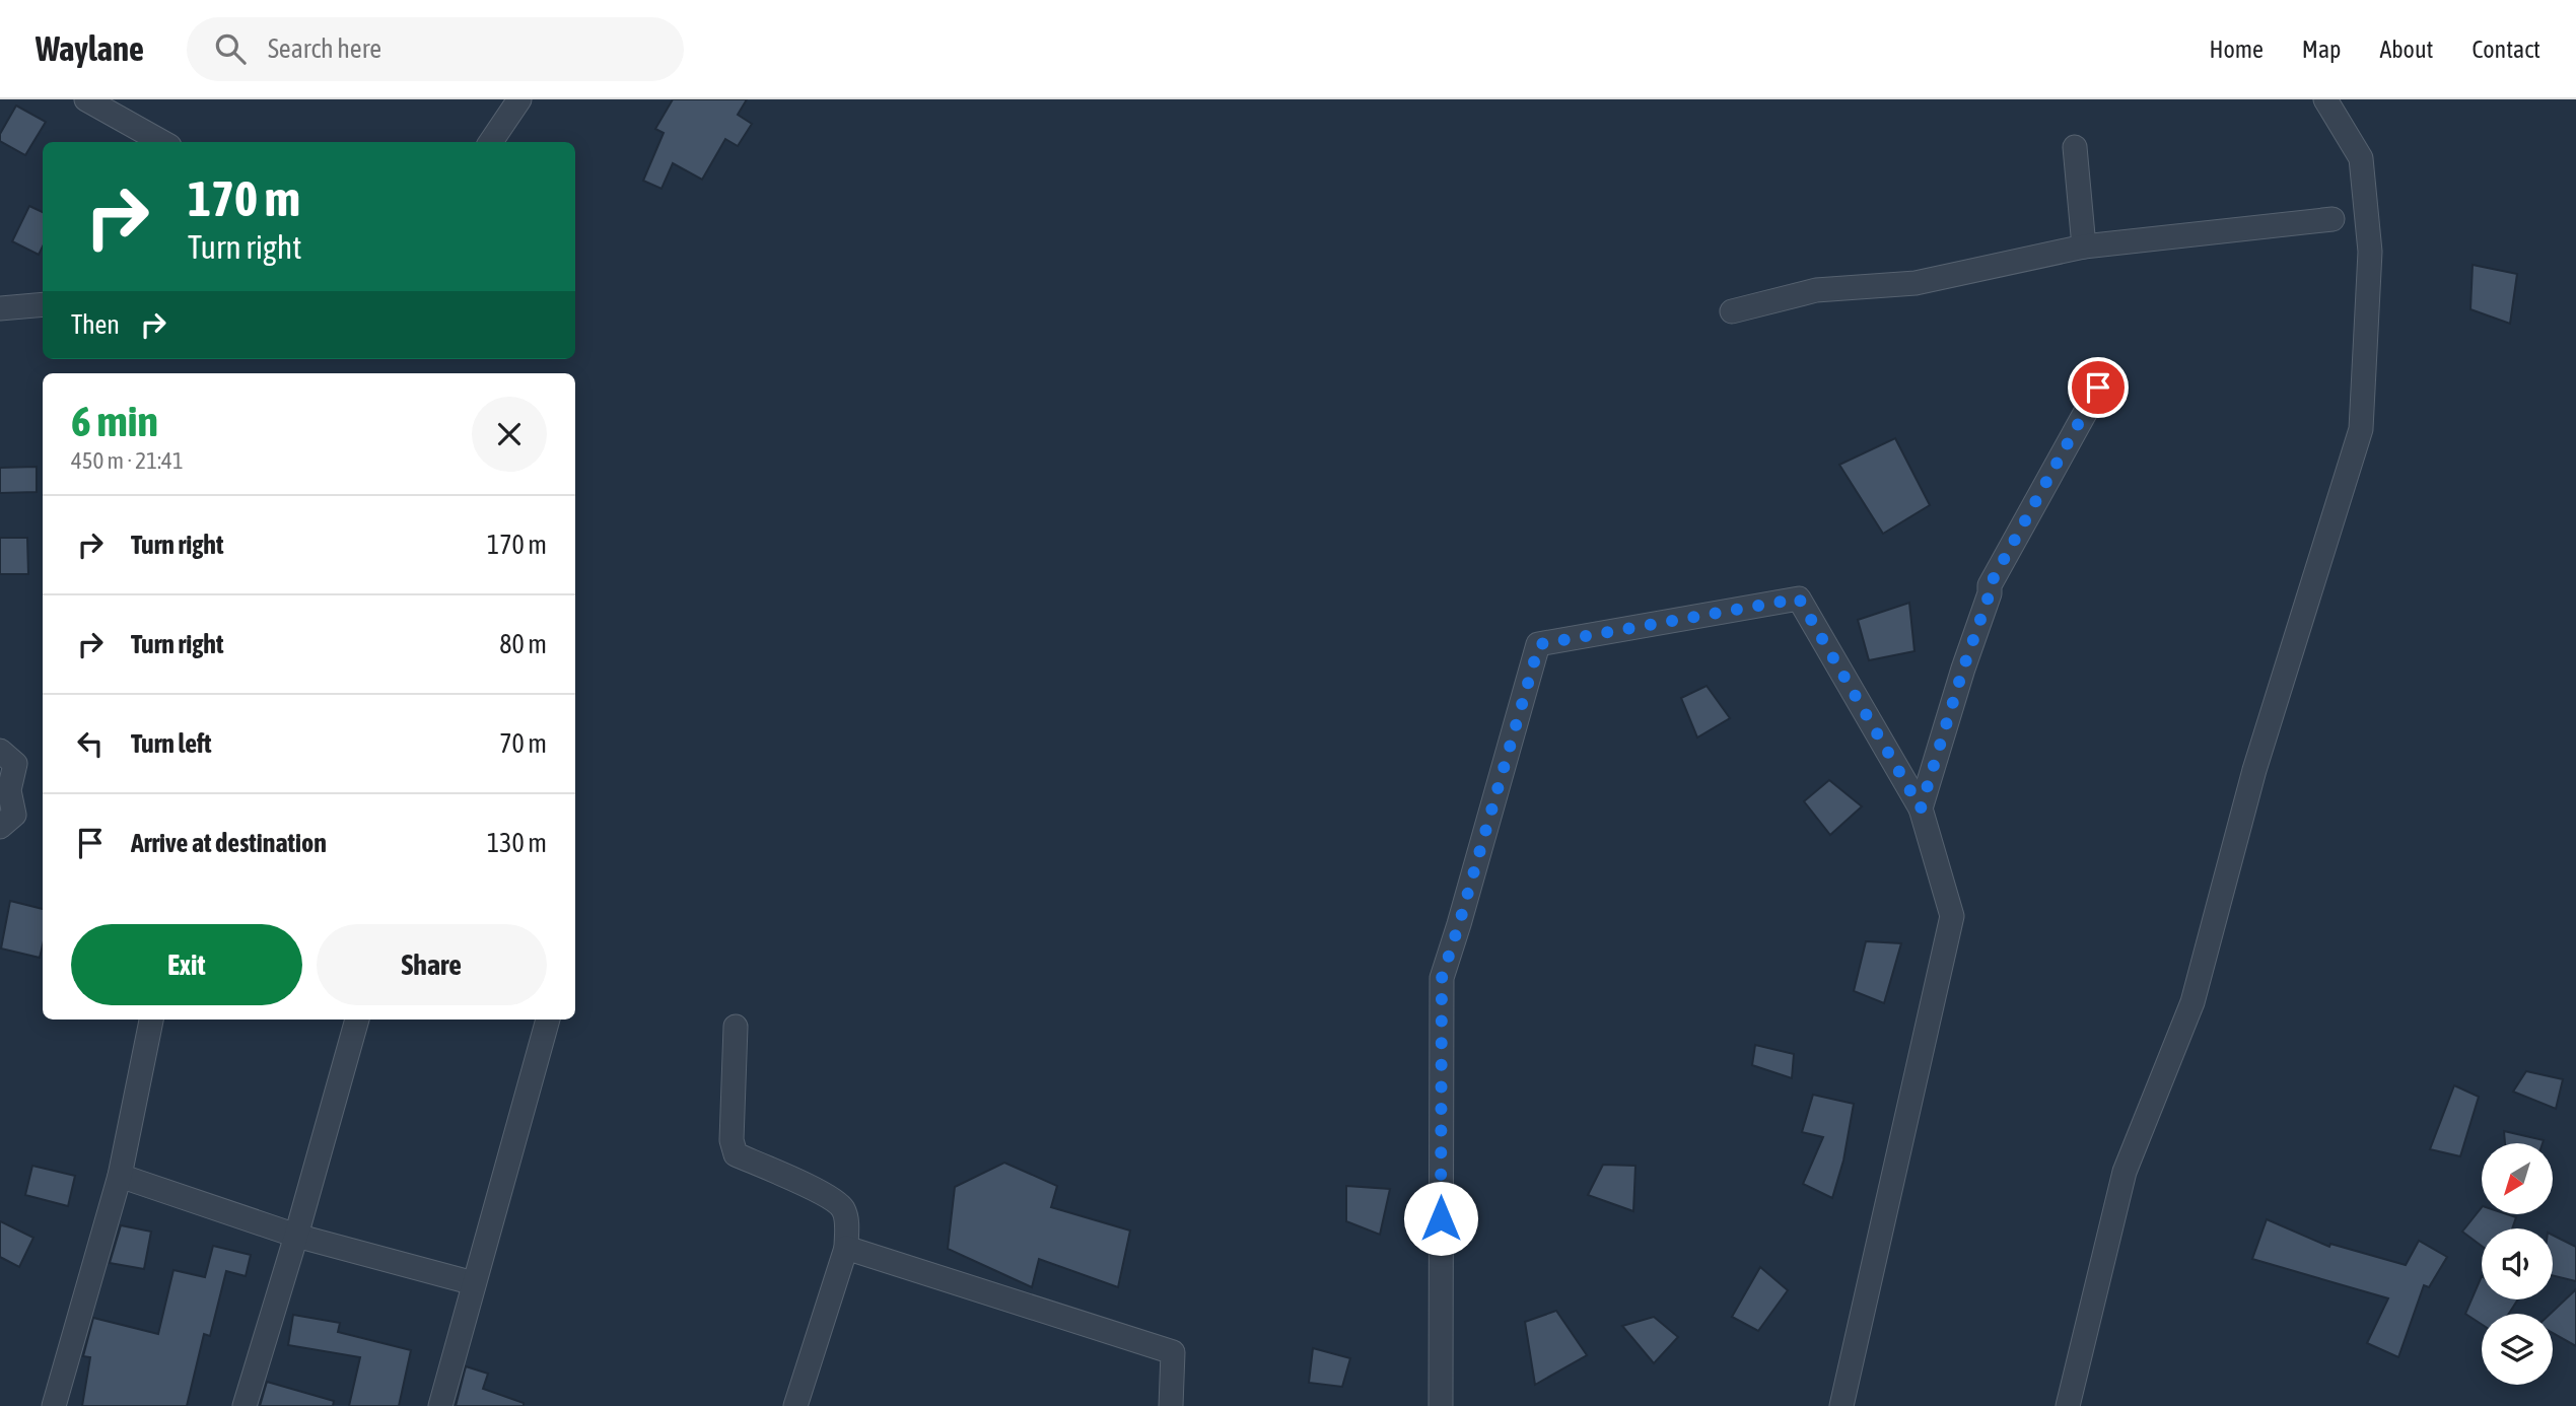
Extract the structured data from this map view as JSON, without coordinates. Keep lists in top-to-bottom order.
{
  "north": "bottom left",
  "page": {
    "header": "Waylane",
    "search": "Search here",
    "nav": [
      "Home",
      "Map",
      "About",
      "Contact"
    ],
    "turn": ["170 m", "Turn right"],
    "then": "Then",
    "heading": ["6 min", "450 m · 21:41"],
    "list": [
      {
        "name": "Turn right",
        "value": "170 m"
      },
      {
        "name": "Turn right",
        "value": "80 m"
      },
      {
        "name": "Turn left",
        "value": "70 m"
      },
      {
        "name": "Arrive at destination",
        "value": "130 m"
      }
    ],
    "buttons": ["Exit", "Share"]
  }
}
